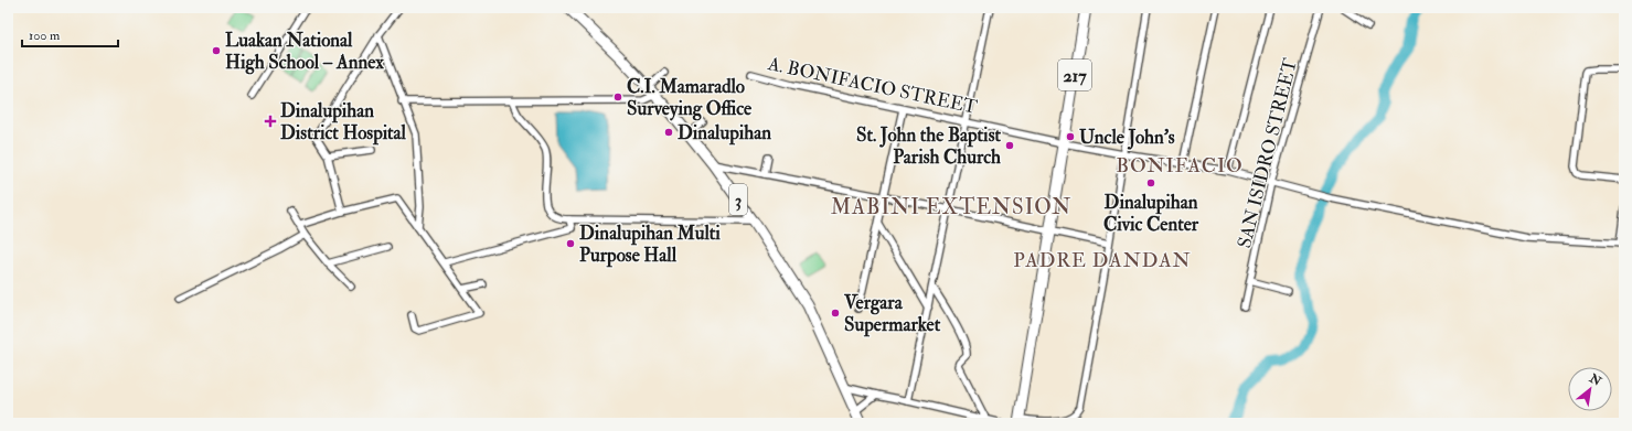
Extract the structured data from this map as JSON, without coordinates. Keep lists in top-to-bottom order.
{
  "streets": {
    "main road": ["217", "3"],
    "street": ["A. BONIFACIO STREET", "SAN ISIDRO STREET"]
  },
  "crossings": [
    ["217", "A. BONIFACIO STREET"],
    ["A. BONIFACIO STREET", "SAN ISIDRO STREET"]
  ],
  "districts": ["BONIFACIO", "MABINI EXTENSION", "PADRE DANDAN"],
  "places": {
    "other": [
      "Luakan National High School – Annex",
      "C.I. Mamaradlo Surveying Office",
      "Dinalupihan",
      "Uncle John's",
      "St. John the Baptist Parish Church",
      "Dinalupihan Civic Center",
      "Dinalupihan Multi Purpose Hall",
      "Vergara Supermarket"
    ],
    "health": ["Dinalupihan District Hospital"]
  },
  "scale_bar": "100 m",
  "north": "top right"
}
